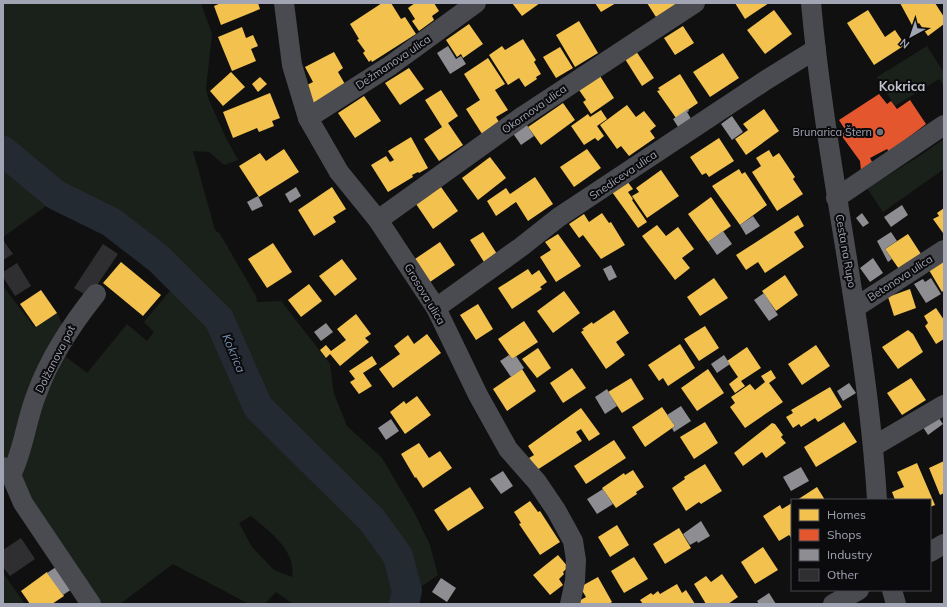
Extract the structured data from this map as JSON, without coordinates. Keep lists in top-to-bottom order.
{
  "streets": {
    "street": [
      "Dežmanova ulica",
      "Okornova ulica",
      "Snediceva ulica",
      "Cesta na Rupo",
      "Betonova ulica",
      "Grosova ulica",
      "Dolžanova pot"
    ]
  },
  "crossings": [
    ["Dežmanova ulica", "Grosova ulica"],
    ["Okornova ulica", "Grosova ulica"],
    ["Snediceva ulica", "Cesta na Rupo"],
    ["Snediceva ulica", "Grosova ulica"],
    ["Cesta na Rupo", "Betonova ulica"]
  ],
  "districts": ["Kokrica"],
  "water": ["Kokrica"],
  "places": ["Brunarica Štern"],
  "legend": [
    "Homes",
    "Shops",
    "Industry",
    "Other"
  ],
  "north": "bottom left"
}
